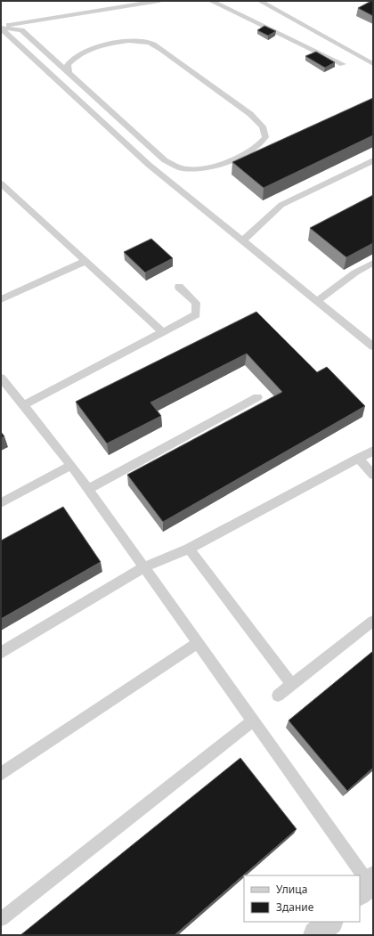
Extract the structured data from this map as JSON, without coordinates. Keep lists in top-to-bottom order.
{
  "legend": ["Улица", "Здание"]
}
